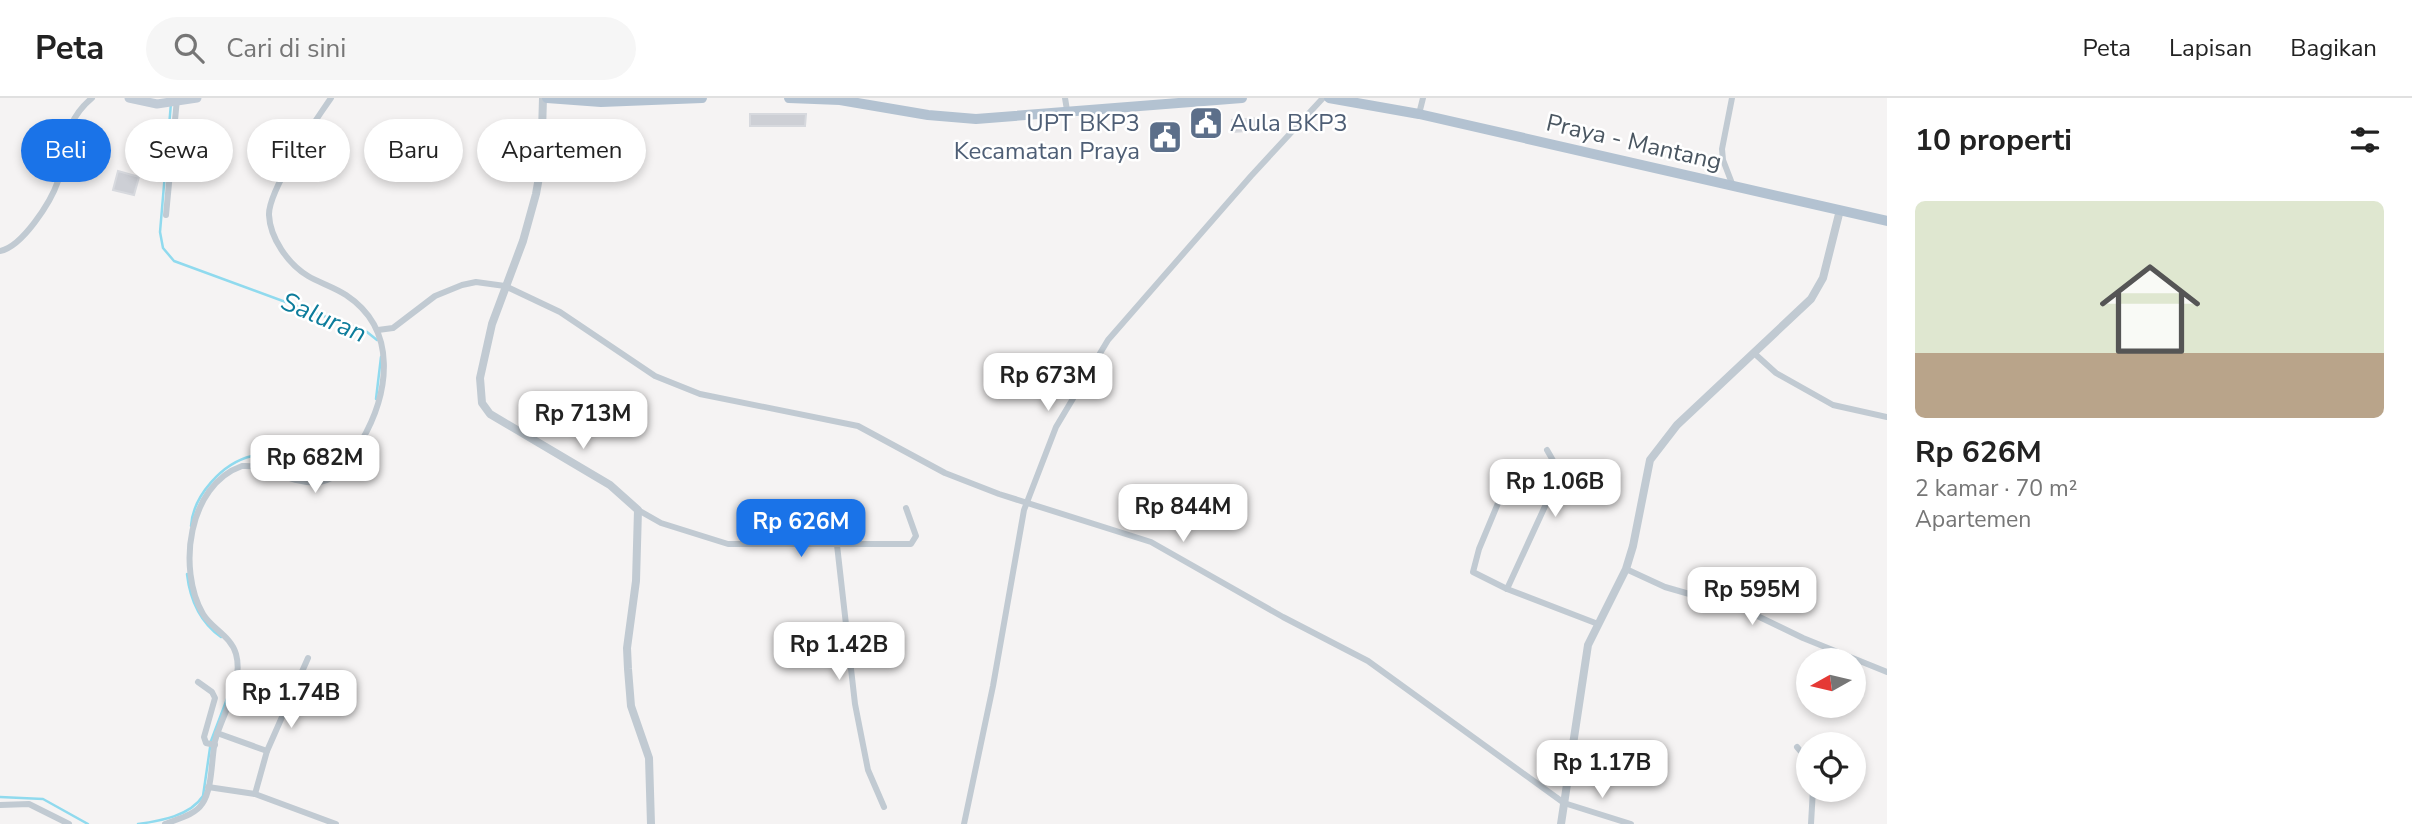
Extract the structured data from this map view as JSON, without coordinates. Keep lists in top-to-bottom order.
{
  "streets": {
    "main road": ["Praya - Mantang"]
  },
  "water": ["Saluran"],
  "places": {
    "public building": ["Aula BKP3", "UPT BKP3 Kecamatan Praya"]
  },
  "north": "left",
  "page": {
    "header": "Peta",
    "search": "Cari di sini",
    "nav": ["Peta", "Lapisan", "Bagikan"],
    "heading": "10 properti",
    "chip": [
      "Beli",
      "Sewa",
      "Filter",
      "Baru",
      "Apartemen"
    ],
    "list": [
      {
        "name": "Rp 626M",
        "note": "2 kamar · 70 m² · Apartemen"
      }
    ],
    "price": [
      "Rp 673M",
      "Rp 713M",
      "Rp 682M",
      "Rp 1.06B",
      "Rp 844M",
      "Rp 626M",
      "Rp 595M",
      "Rp 1.42B",
      "Rp 1.74B",
      "Rp 1.17B"
    ]
  }
}
